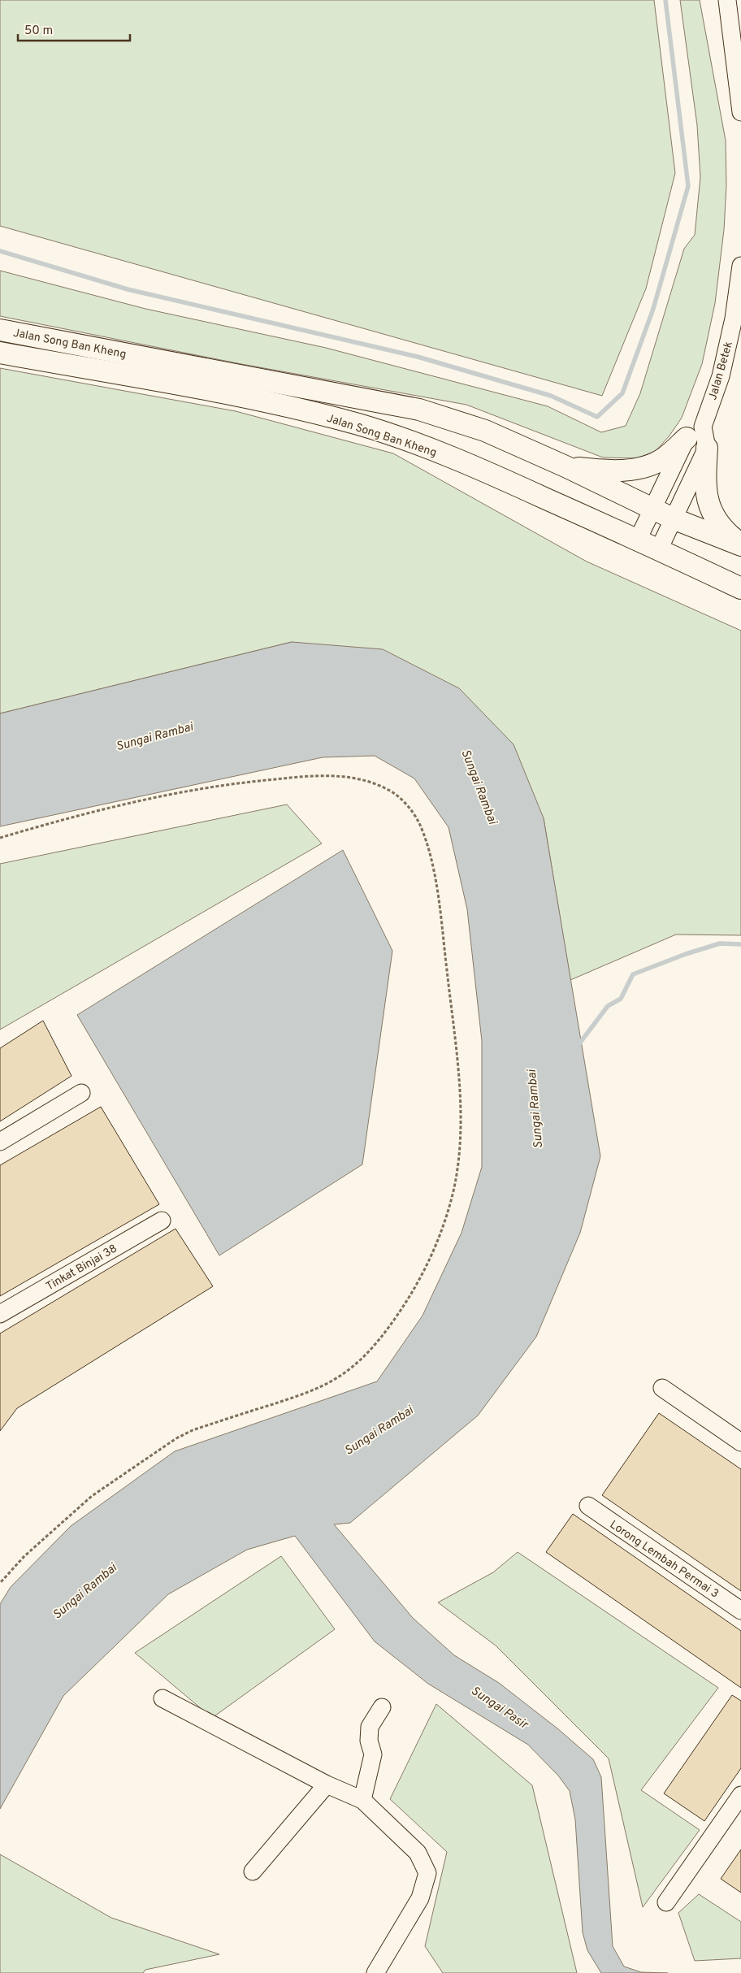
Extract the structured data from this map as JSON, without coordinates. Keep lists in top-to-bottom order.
{
  "streets": {
    "main road": ["Jalan Song Ban Kheng"],
    "street": ["Jalan Betek", "Tinkat Binjai 38", "Lorong Lembah Permai 3"]
  },
  "crossings": [
    ["Jalan Song Ban Kheng", "Jalan Betek"]
  ],
  "water": ["Sungai Rambai", "Sungai Pasir"],
  "scale_bar": "50 m"
}
